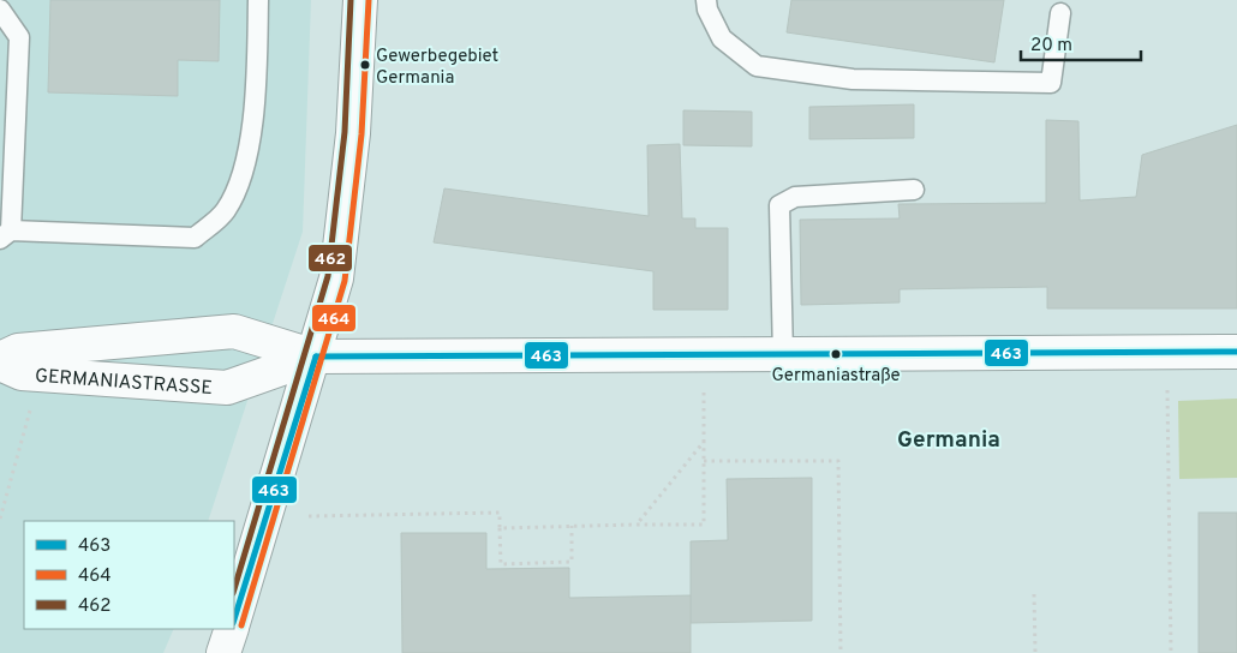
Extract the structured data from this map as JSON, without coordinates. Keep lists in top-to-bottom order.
{
  "streets": {
    "street": ["GERMANIASTRASSE"]
  },
  "districts": ["Germania"],
  "places": ["Gewerbegebiet Germania", "Germaniastraße"],
  "lines": ["transit line 464", "transit line 462", "transit line 463"],
  "legend": ["463", "464", "462"],
  "scale_bar": "20 m"
}
